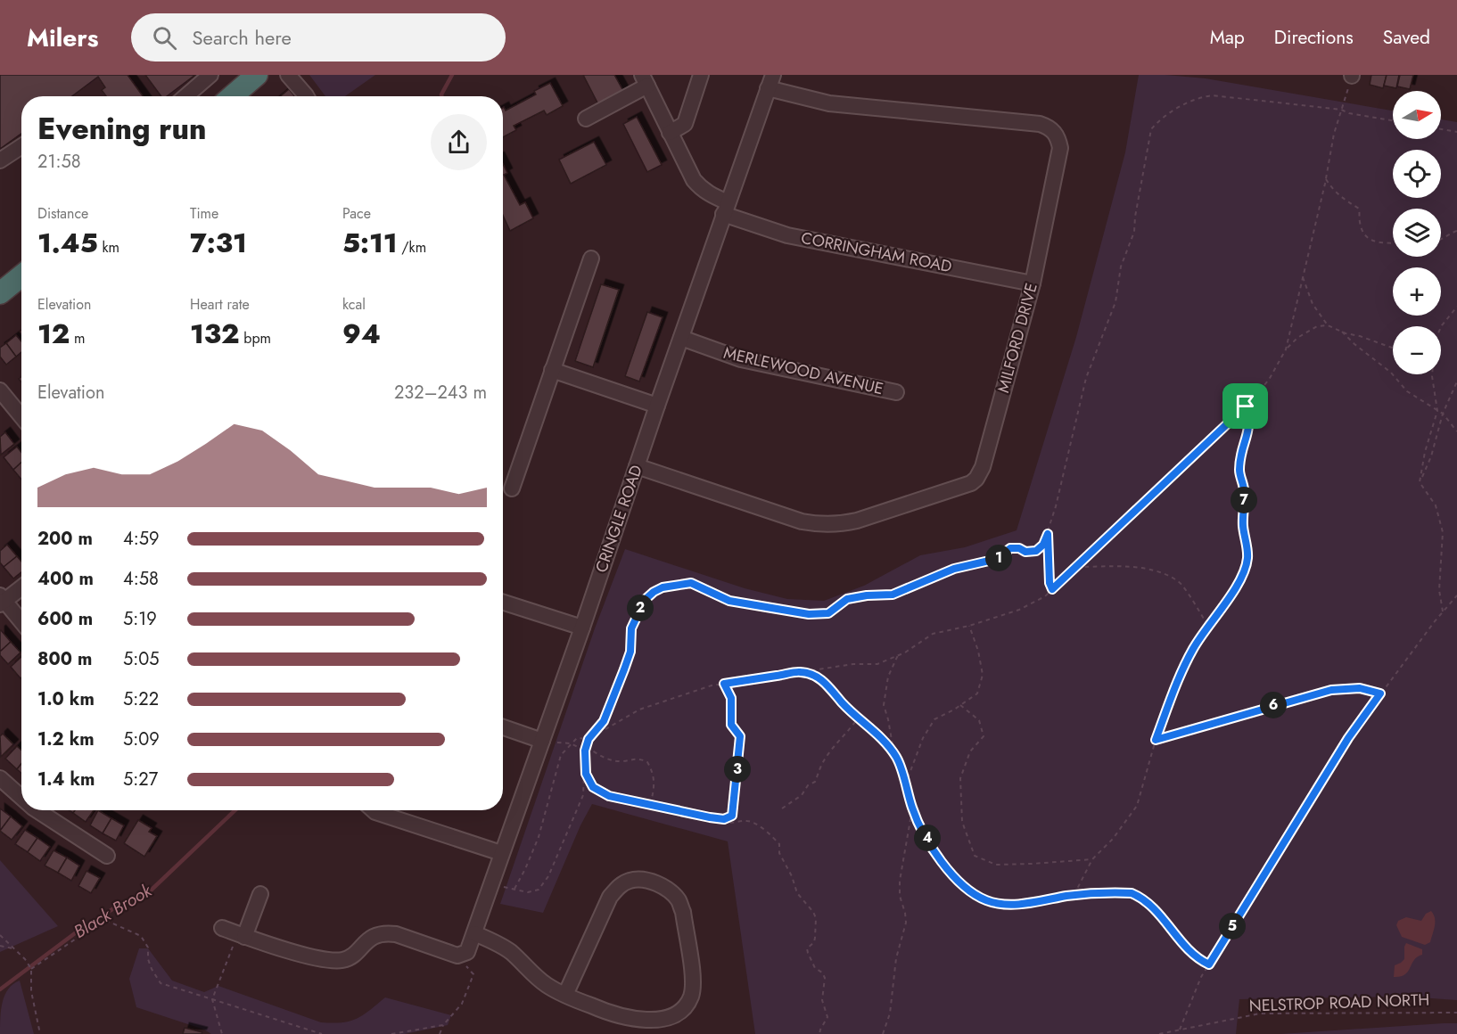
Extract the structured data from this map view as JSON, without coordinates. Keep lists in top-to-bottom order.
{
  "streets": {
    "street": [
      "CORRINGHAM ROAD",
      "MILFORD DRIVE",
      "MERLEWOOD AVENUE",
      "CRINGLE ROAD"
    ],
    "path": ["NELSTROP ROAD NORTH"]
  },
  "crossings": [
    ["CORRINGHAM ROAD", "MILFORD DRIVE"],
    ["CORRINGHAM ROAD", "CRINGLE ROAD"],
    ["MILFORD DRIVE", "CRINGLE ROAD"],
    ["MERLEWOOD AVENUE", "CRINGLE ROAD"]
  ],
  "water": ["Black Brook"],
  "north": "right",
  "page": {
    "header": "Milers",
    "search": "Search here",
    "nav": ["Map", "Directions", "Saved"],
    "map_buttons": ["+", "−"],
    "heading": ["Evening run", "21:58"],
    "stats": [
      ["Distance", "1.45 km"],
      ["Time", "7:31"],
      ["Pace", "5:11 /km"],
      ["Elevation", "12 m"],
      ["Heart rate", "132 bpm"],
      ["kcal", "94"]
    ],
    "chart": ["Elevation", "232–243 m"],
    "pins": [
      "7",
      "1",
      "2",
      "6",
      "3",
      "4",
      "5"
    ],
    "list": [
      {
        "name": "200 m",
        "note": "4:59"
      },
      {
        "name": "400 m",
        "note": "4:58"
      },
      {
        "name": "600 m",
        "note": "5:19"
      },
      {
        "name": "800 m",
        "note": "5:05"
      },
      {
        "name": "1.0 km",
        "note": "5:22"
      },
      {
        "name": "1.2 km",
        "note": "5:09"
      },
      {
        "name": "1.4 km",
        "note": "5:27"
      }
    ]
  }
}
